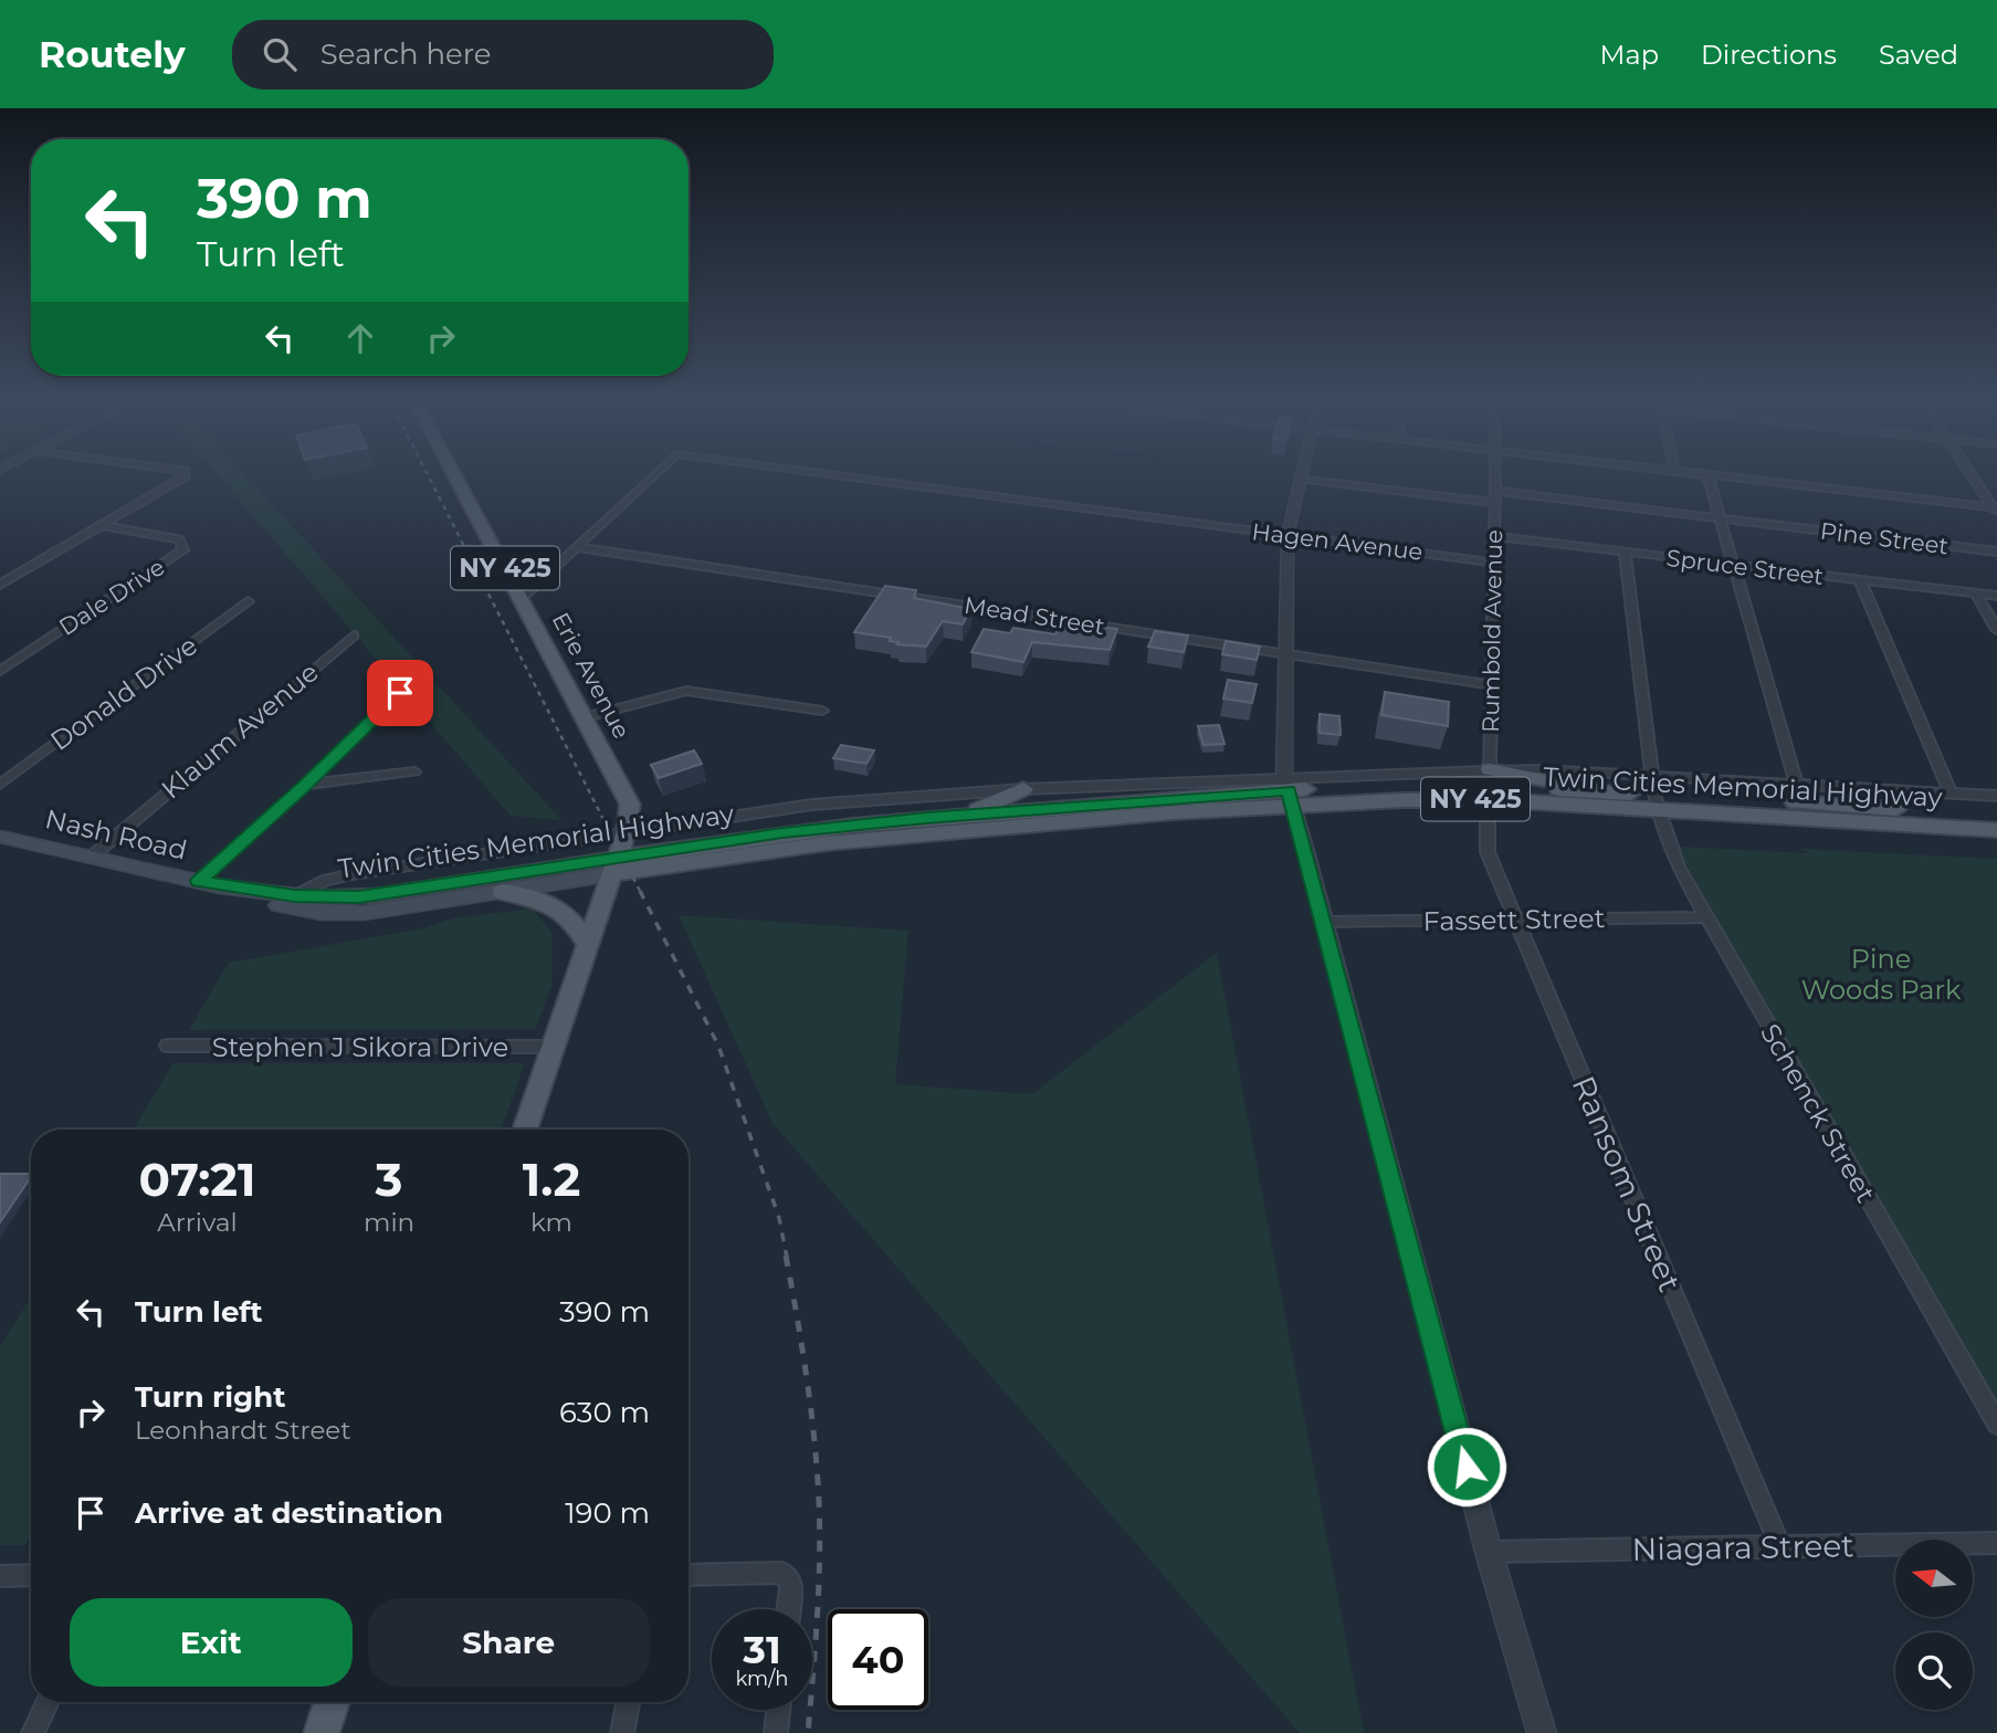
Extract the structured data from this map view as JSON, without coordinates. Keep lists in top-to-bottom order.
{
  "streets": {
    "main road": [
      "NY 425",
      "Erie Avenue",
      "Twin Cities Memorial Highway",
      "Nash Road"
    ],
    "street": [
      "Pine Street",
      "Hagen Avenue",
      "Spruce Street",
      "Dale Drive",
      "Mead Street",
      "Rumbold Avenue",
      "Donald Drive",
      "Klaum Avenue",
      "Fassett Street",
      "Stephen J Sikora Drive",
      "Schenck Street",
      "Ransom Street",
      "Niagara Street"
    ]
  },
  "crossings": [
    ["Pine Street", "Rumbold Avenue"],
    ["Hagen Avenue", "Mead Street"],
    ["Hagen Avenue", "Rumbold Avenue"],
    ["Spruce Street", "Rumbold Avenue"],
    ["Mead Street", "Rumbold Avenue"],
    ["Erie Avenue", "Twin Cities Memorial Highway"],
    ["Erie Avenue", "Stephen J Sikora Drive"],
    ["Klaum Avenue", "Nash Road"],
    ["Twin Cities Memorial Highway", "Nash Road"],
    ["Twin Cities Memorial Highway", "Schenck Street"],
    ["Fassett Street", "Schenck Street"],
    ["Fassett Street", "Ransom Street"],
    ["Ransom Street", "Niagara Street"]
  ],
  "parks": ["Pine Woods Park"],
  "north": "left",
  "page": {
    "header": "Routely",
    "search": "Search here",
    "nav": ["Map", "Directions", "Saved"],
    "turn": ["390 m", "Turn left"],
    "eta": [
      "07:21",
      "Arrival",
      "3",
      "min",
      "1.2",
      "km"
    ],
    "list": [
      {
        "name": "Turn left",
        "value": "390 m"
      },
      {
        "name": "Turn right",
        "note": "Leonhardt Street",
        "value": "630 m"
      },
      {
        "name": "Arrive at destination",
        "value": "190 m"
      }
    ],
    "buttons": ["Exit", "Share"],
    "speed": "31 km/h",
    "limit": "40"
  }
}
